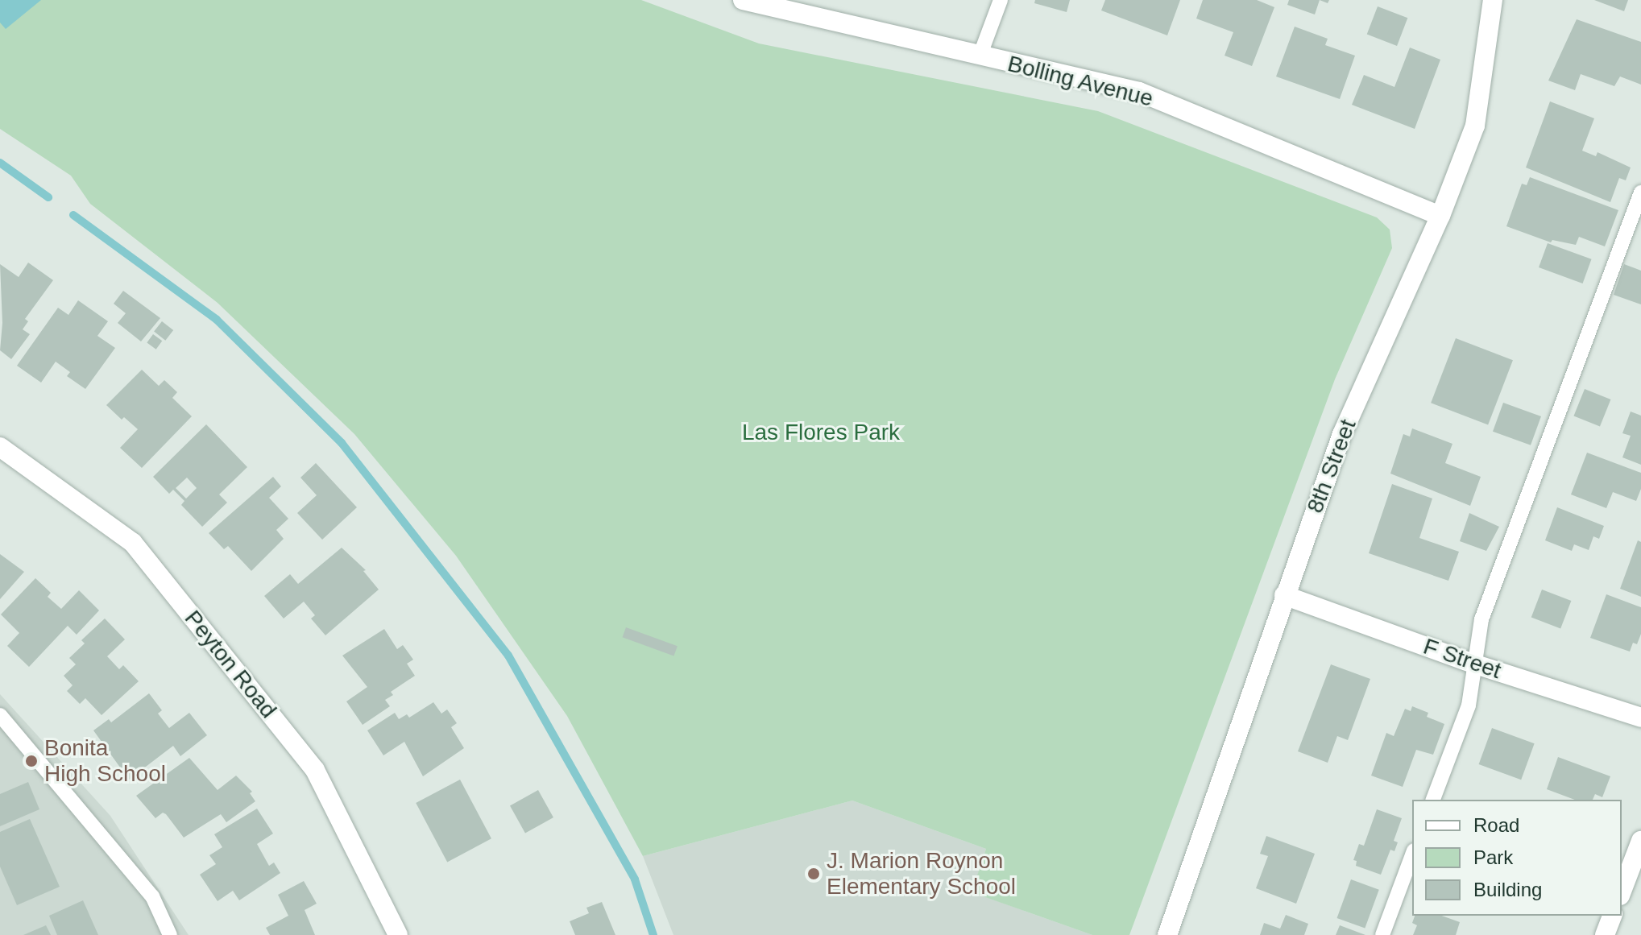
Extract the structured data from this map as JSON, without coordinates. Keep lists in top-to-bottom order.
{
  "streets": {
    "street": [
      "Bolling Avenue",
      "8th Street",
      "F Street",
      "Peyton Road"
    ]
  },
  "crossings": [
    ["Bolling Avenue", "8th Street"],
    ["8th Street", "F Street"]
  ],
  "parks": ["Las Flores Park"],
  "places": ["Bonita High School", "J. Marion Roynon Elementary School"],
  "legend": ["Road", "Park", "Building"]
}
